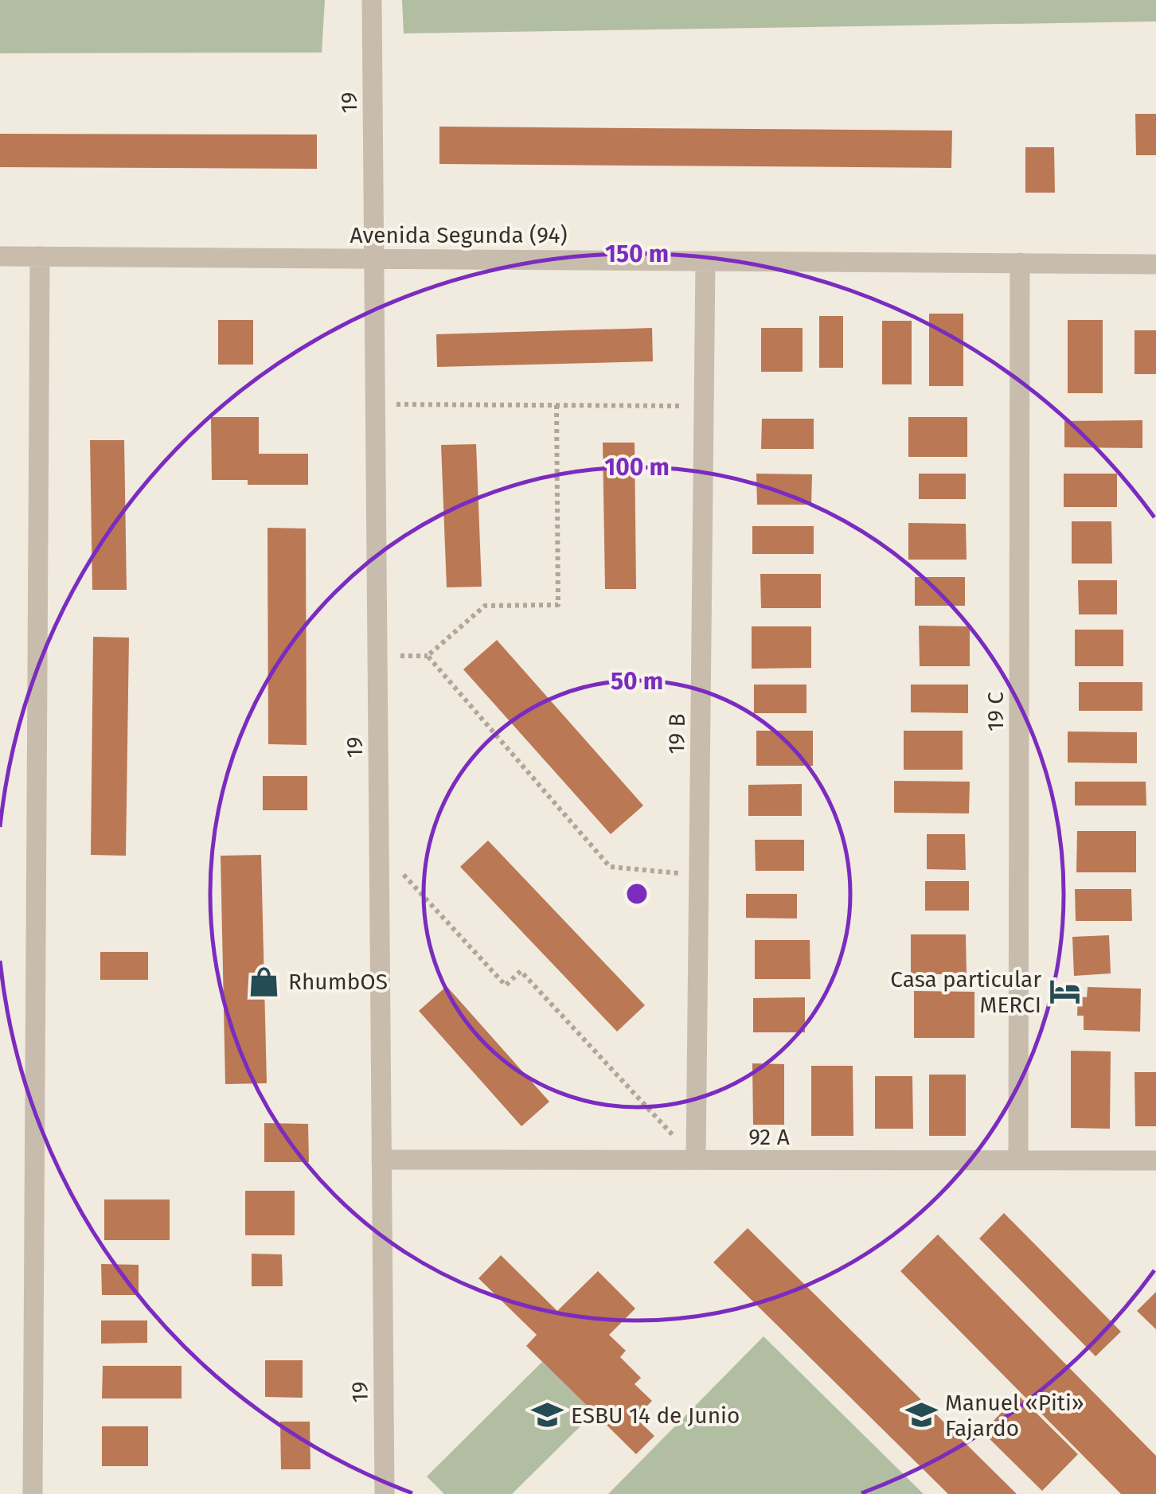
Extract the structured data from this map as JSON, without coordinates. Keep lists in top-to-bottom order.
{
  "streets": {
    "street": [
      "19",
      "Avenida Segunda (94)",
      "19 C",
      "19 B",
      "92 A"
    ]
  },
  "crossings": [
    ["19", "Avenida Segunda (94)"],
    ["19", "92 A"],
    ["Avenida Segunda (94)", "19 C"],
    ["Avenida Segunda (94)", "19 B"],
    ["19 C", "92 A"],
    ["19 B", "92 A"]
  ],
  "places": {
    "shop": ["RhumbOS"],
    "hotel": ["Casa particular MERCI"],
    "school or university": ["ESBU 14 de Junio", "Manuel «Piti» Fajardo"]
  },
  "rings": ["150 m", "100 m", "50 m"]
}
